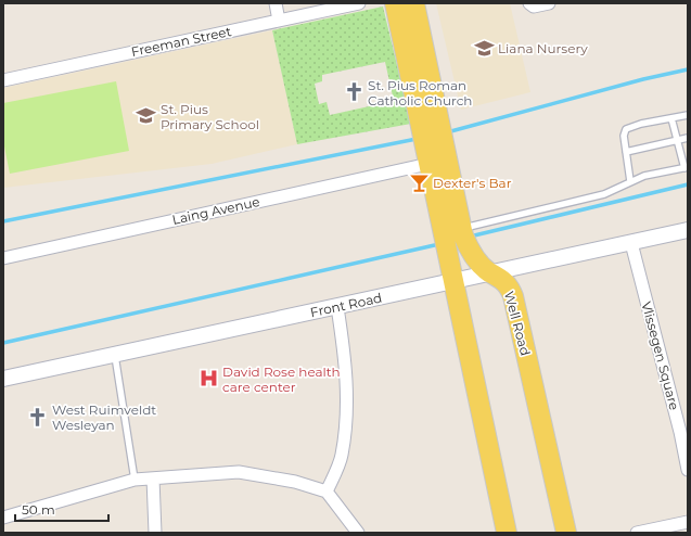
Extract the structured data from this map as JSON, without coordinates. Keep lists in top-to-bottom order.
{
  "streets": {
    "main road": ["Well Road"],
    "street": [
      "Freeman Street",
      "Laing Avenue",
      "Front Road",
      "Vlissegen Square"
    ]
  },
  "crossings": [
    ["Laing Avenue", "Well Road"],
    ["Front Road", "Well Road"],
    ["Front Road", "Vlissegen Square"]
  ],
  "places": {
    "school or university": ["Liana Nursery", "St. Pius Primary School"],
    "church": ["St. Pius Roman Catholic Church", "West Ruimveldt Wesleyan"],
    "bar": ["Dexter's Bar"],
    "hospital": ["David Rose health care center"]
  },
  "scale_bar": "50 m"
}
